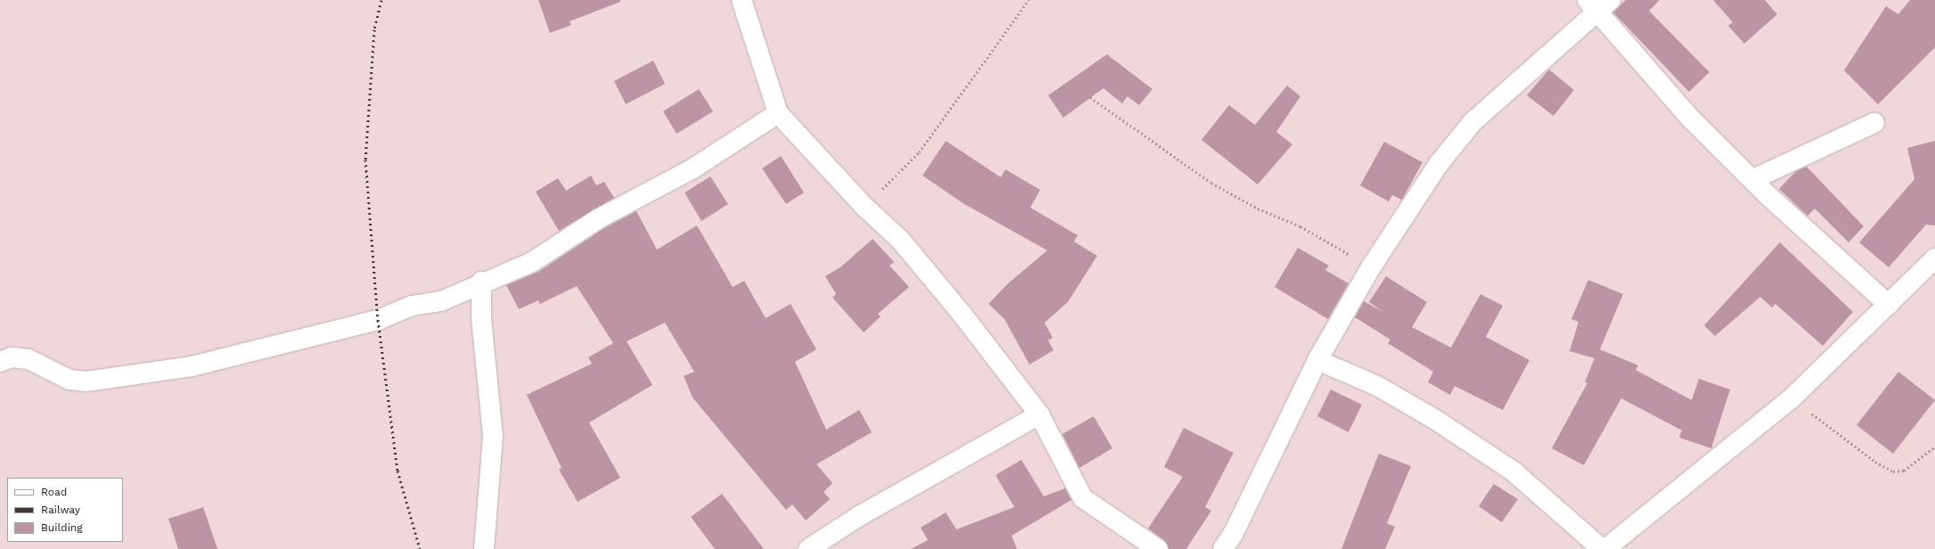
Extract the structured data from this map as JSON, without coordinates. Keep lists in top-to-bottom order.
{
  "legend": ["Road", "Railway", "Building"]
}
